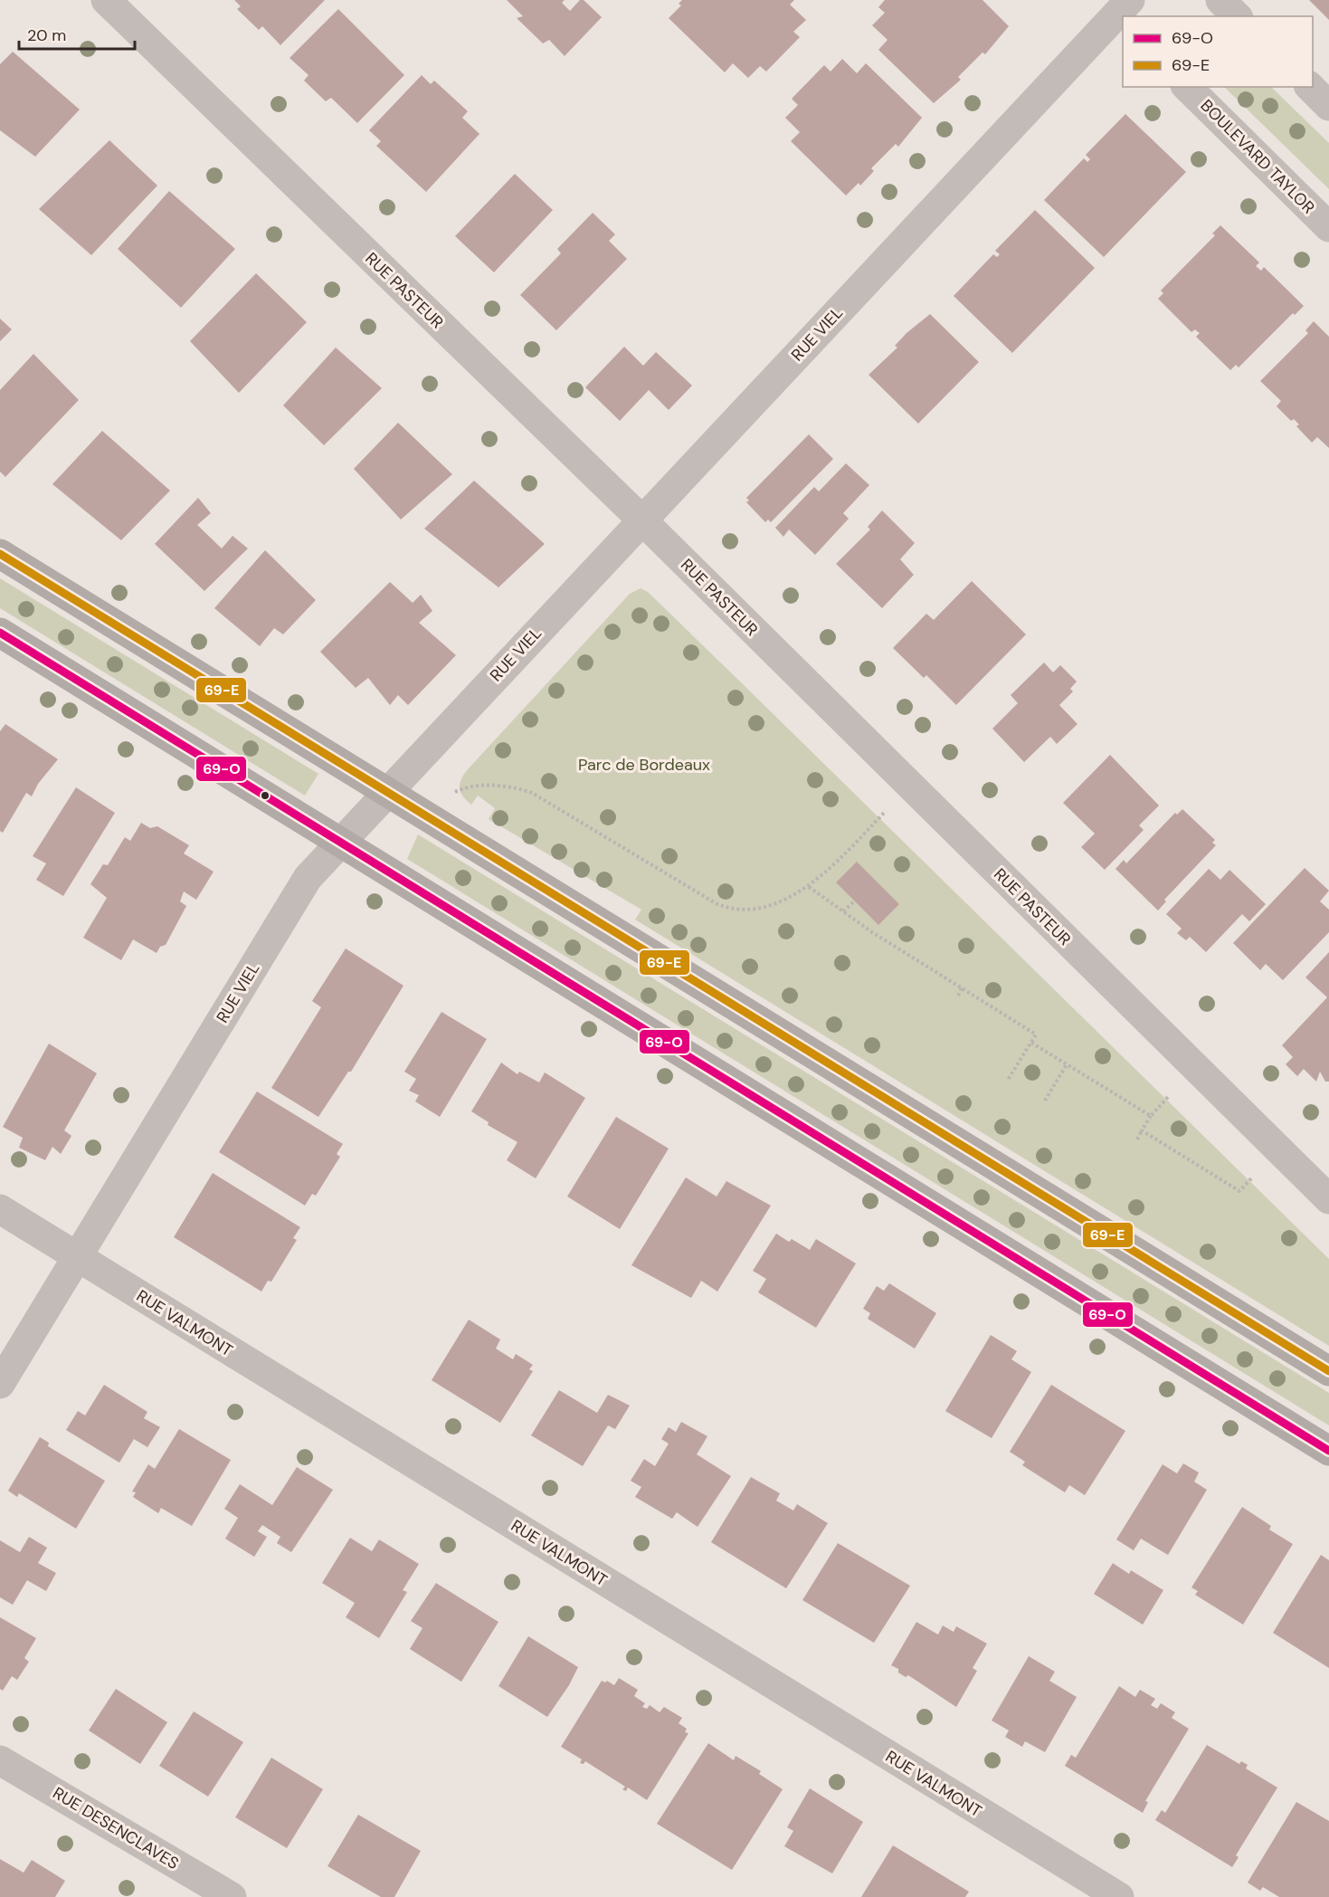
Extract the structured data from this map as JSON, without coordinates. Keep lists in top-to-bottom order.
{
  "streets": {
    "street": [
      "BOULEVARD TAYLOR",
      "RUE PASTEUR",
      "RUE VIEL",
      "RUE VALMONT",
      "RUE DESENCLAVES"
    ]
  },
  "crossings": [
    ["RUE PASTEUR", "RUE VIEL"],
    ["RUE VIEL", "RUE VALMONT"]
  ],
  "parks": ["Parc de Bordeaux"],
  "lines": ["transit line 69-E", "transit line 69-O"],
  "legend": ["69-O", "69-E"],
  "scale_bar": "20 m"
}
